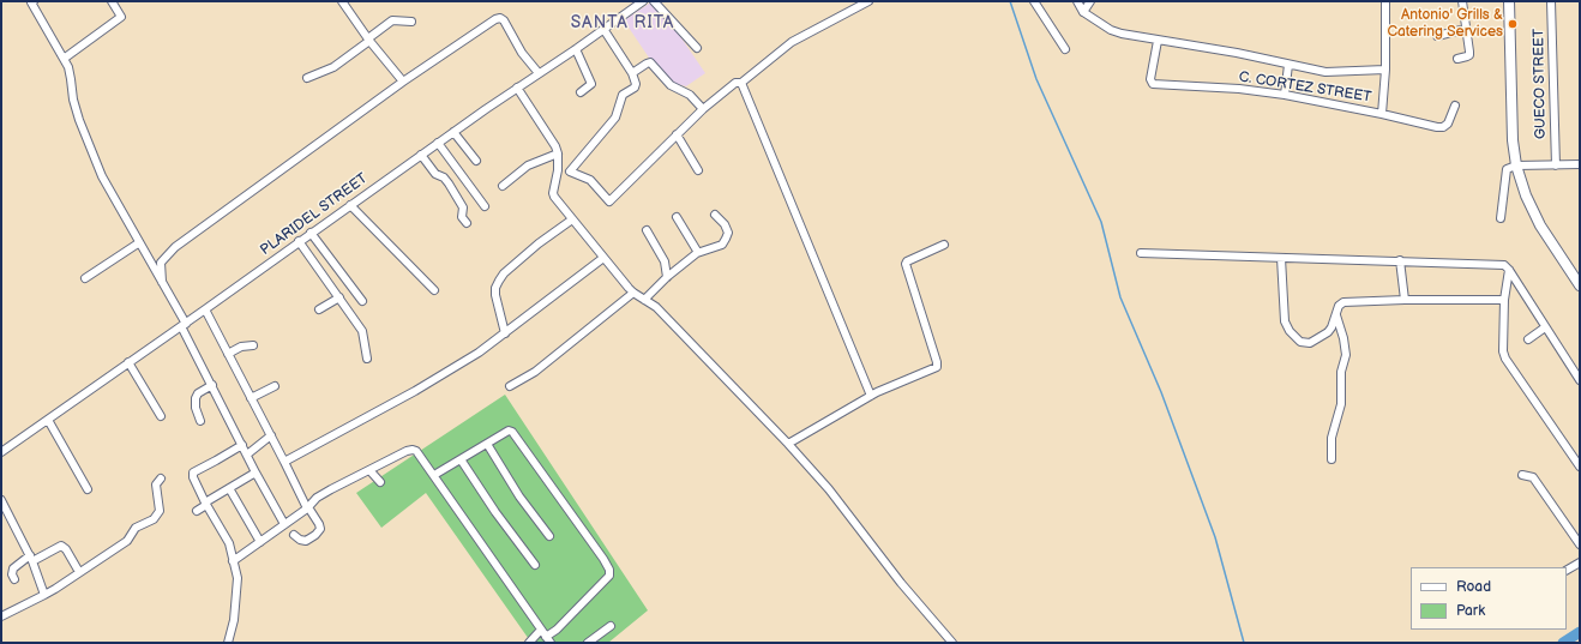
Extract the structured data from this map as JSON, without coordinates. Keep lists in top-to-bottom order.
{
  "streets": {
    "street": ["GUECO STREET", "C. CORTEZ STREET", "PLARIDEL STREET"]
  },
  "districts": ["SANTA RITA"],
  "places": ["Antonio' Grills & Catering Services"],
  "legend": ["Road", "Park"]
}
